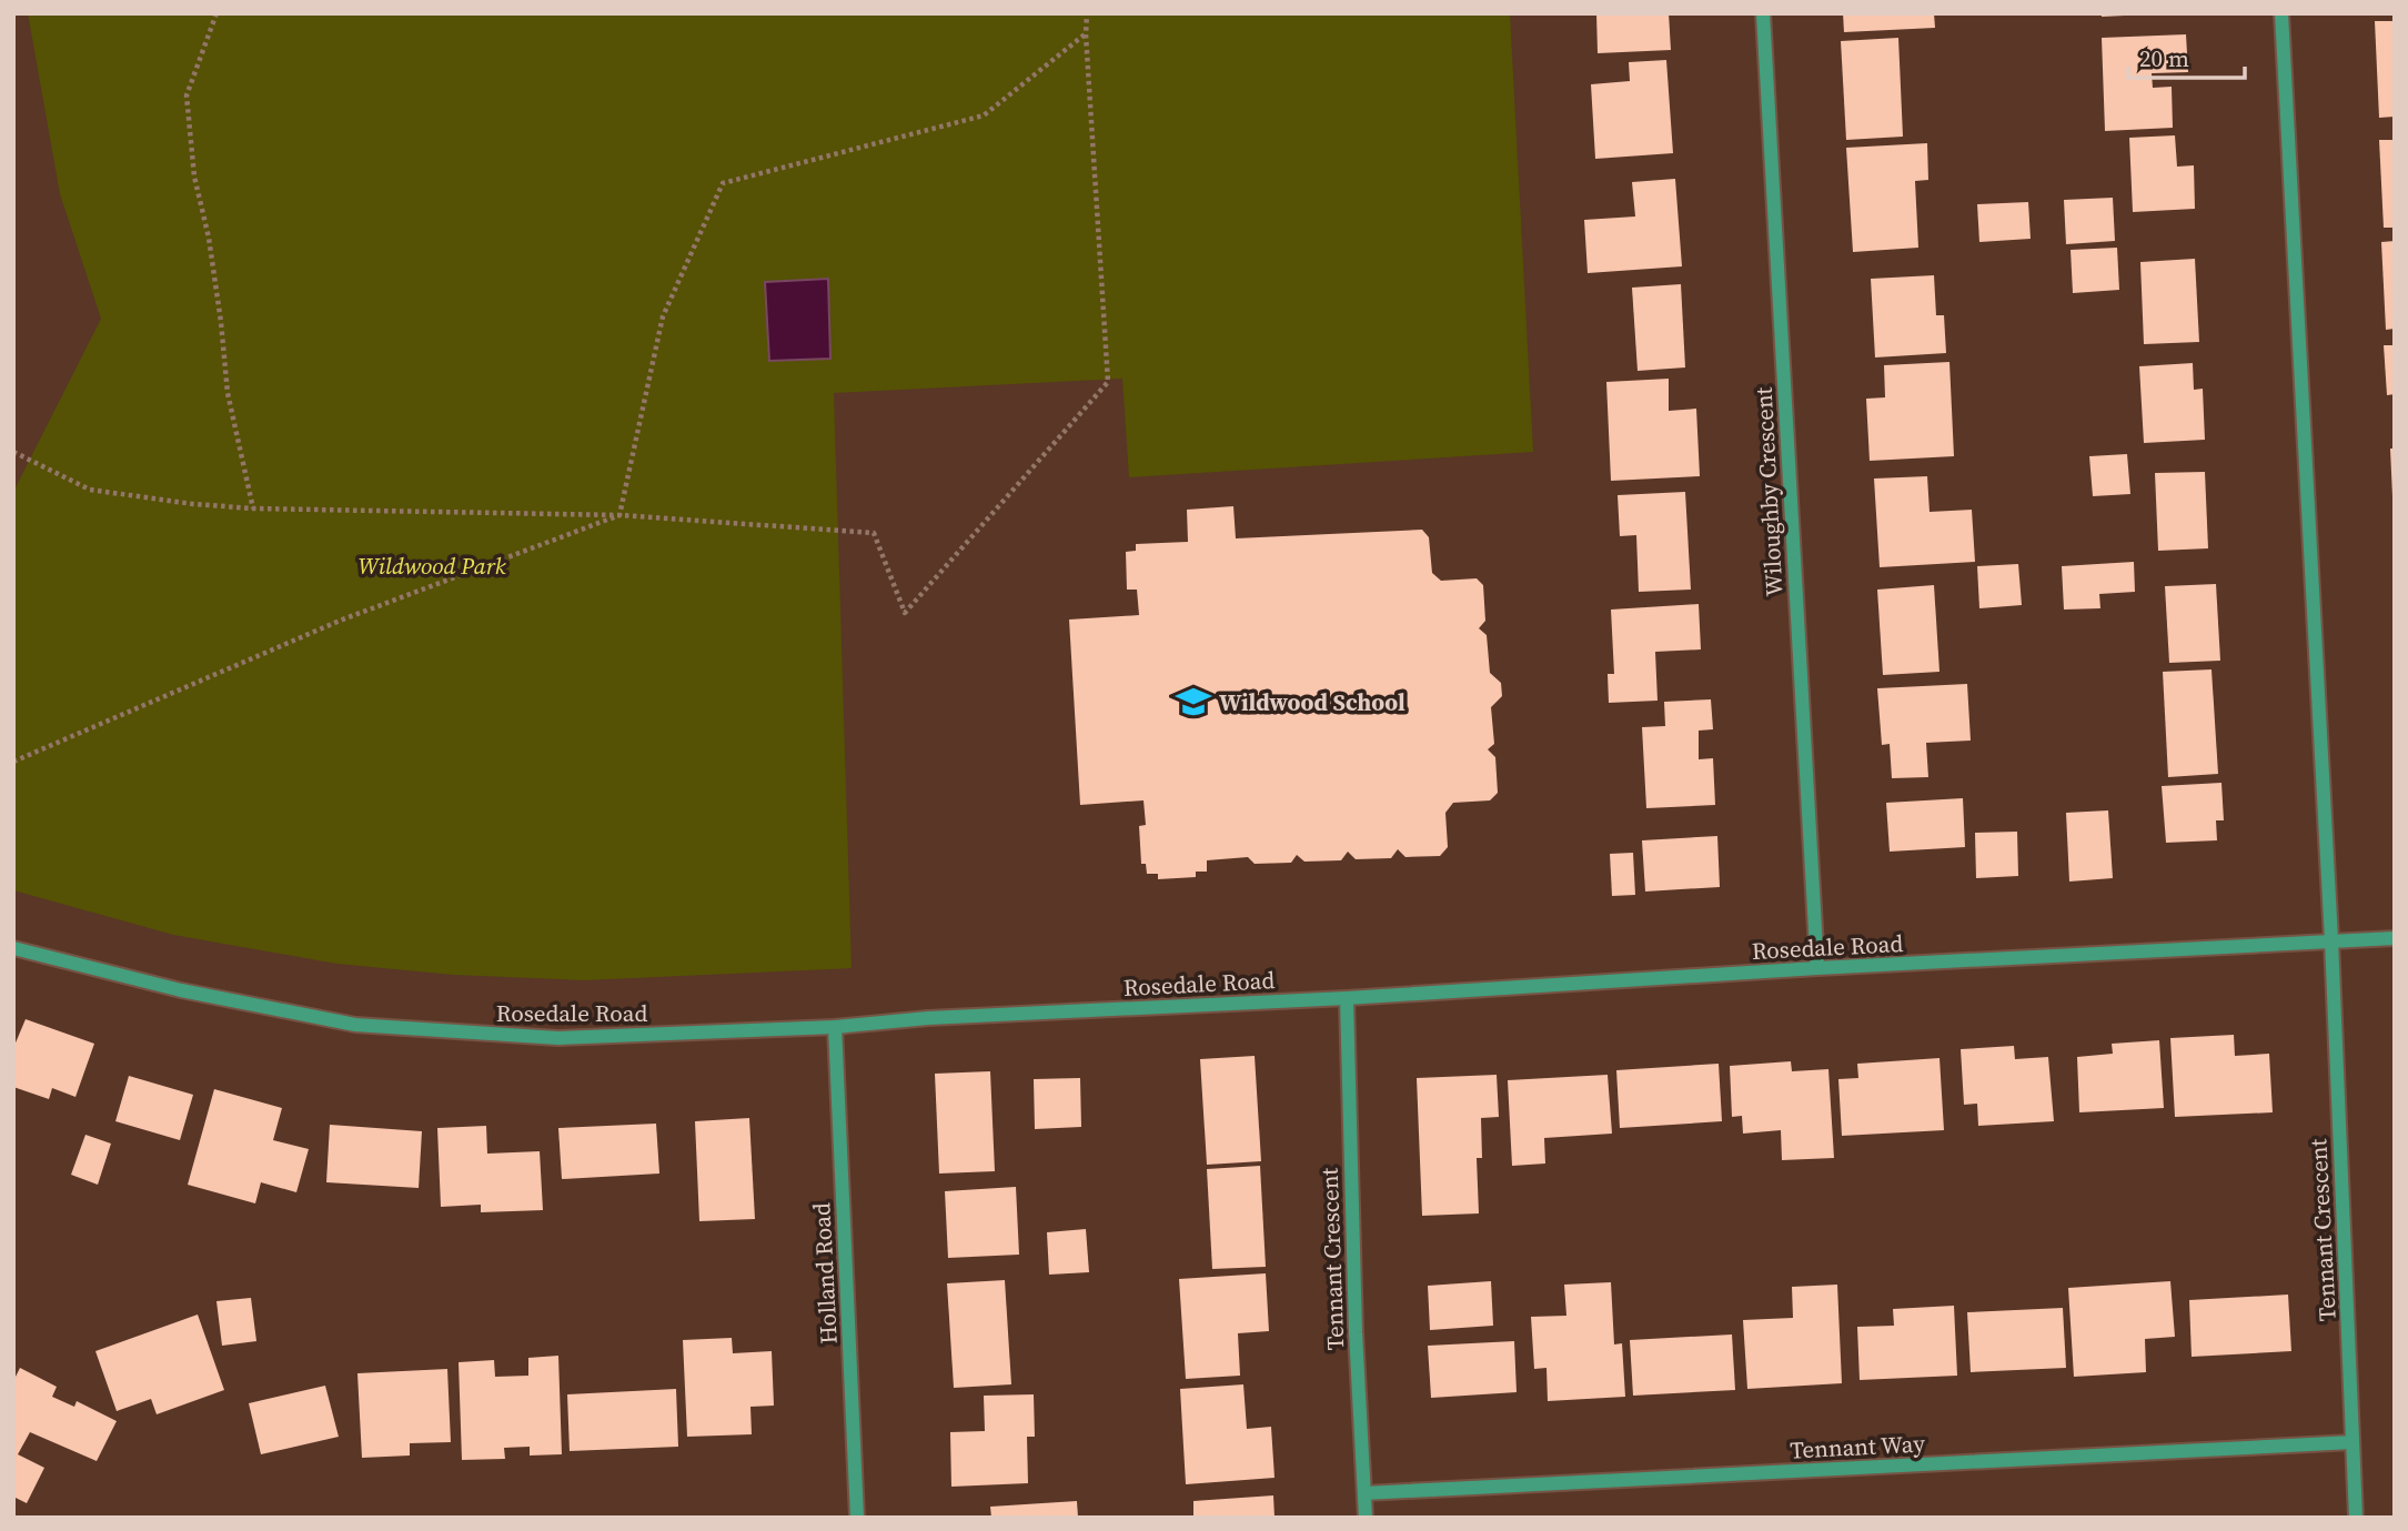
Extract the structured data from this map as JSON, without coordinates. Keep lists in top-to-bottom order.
{
  "streets": {
    "street": [
      "Wiloughby Crescent",
      "Rosedale Road",
      "Tennant Crescent",
      "Holland Road",
      "Tennant Way"
    ]
  },
  "crossings": [
    ["Wiloughby Crescent", "Rosedale Road"],
    ["Rosedale Road", "Tennant Crescent"],
    ["Rosedale Road", "Holland Road"],
    ["Tennant Crescent", "Tennant Way"]
  ],
  "parks": ["Wildwood Park"],
  "places": {
    "school or university": ["Wildwood School"]
  },
  "scale_bar": "20 m"
}
